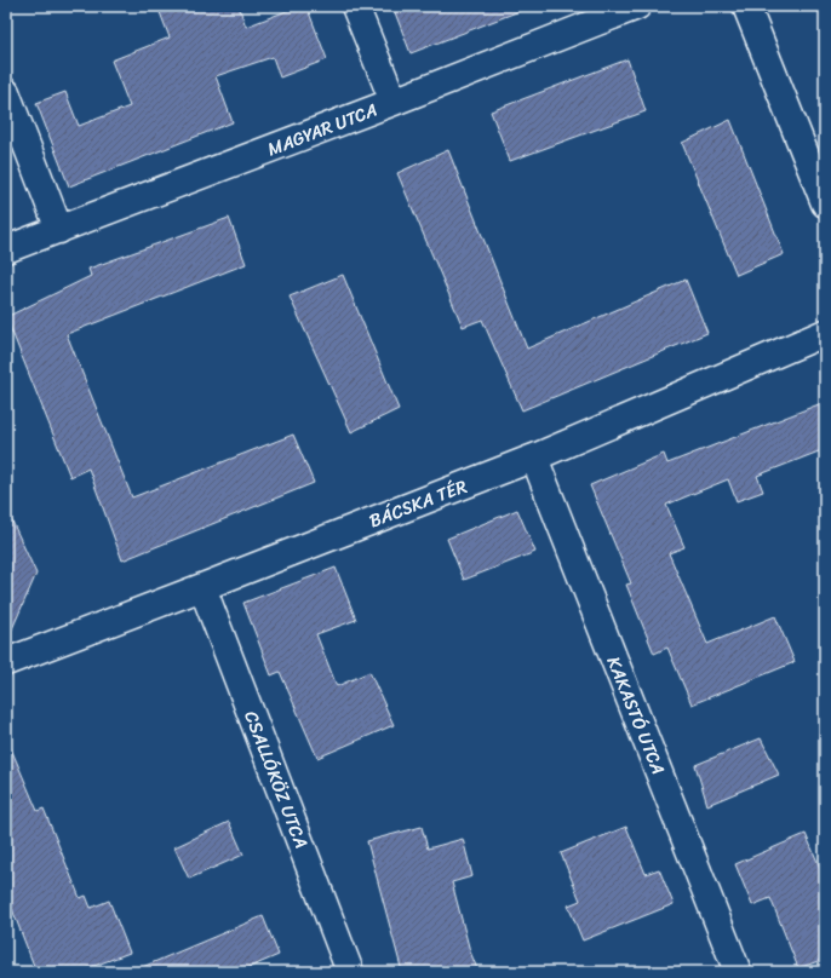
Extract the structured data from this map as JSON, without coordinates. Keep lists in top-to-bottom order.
{
  "streets": {
    "street": [
      "MAGYAR UTCA",
      "BÁCSKA TÉR",
      "KAKASTÓ UTCA",
      "CSALLÓKÖZ UTCA"
    ]
  },
  "crossings": [
    ["BÁCSKA TÉR", "KAKASTÓ UTCA"],
    ["BÁCSKA TÉR", "CSALLÓKÖZ UTCA"]
  ]
}
